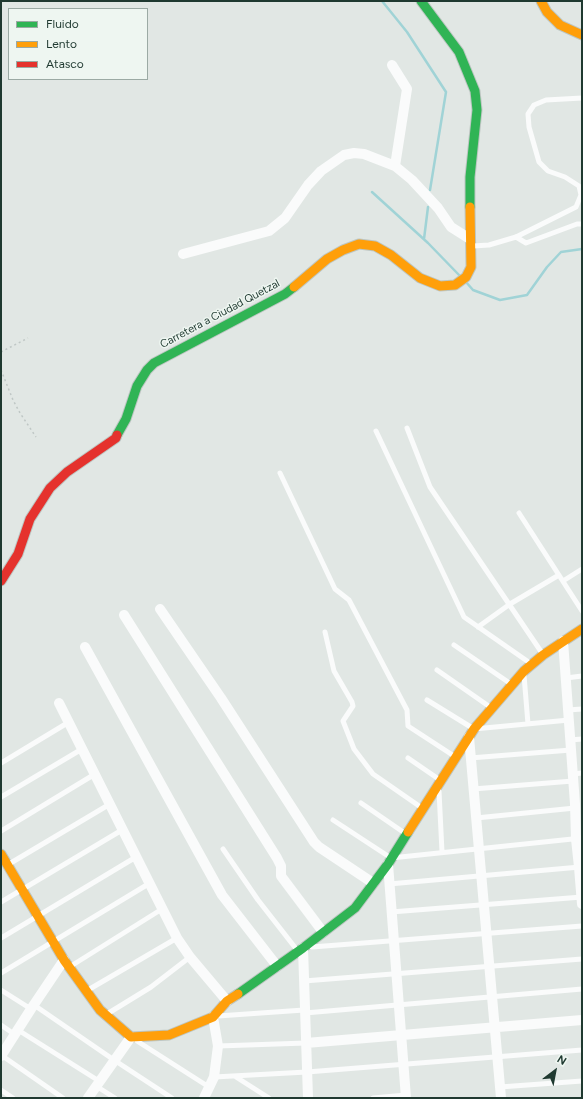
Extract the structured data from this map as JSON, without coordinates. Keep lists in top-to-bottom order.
{
  "streets": {
    "main road": ["Carretera a Ciudad Quetzal"]
  },
  "legend": ["Fluido", "Lento", "Atasco"],
  "north": "top right"
}
